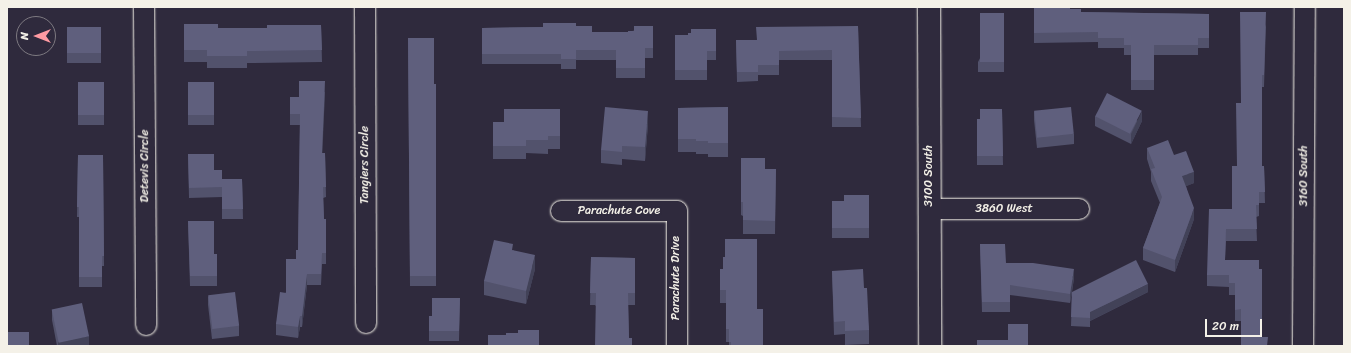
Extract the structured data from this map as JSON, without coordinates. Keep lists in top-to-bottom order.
{
  "streets": {
    "main road": ["3100 South"],
    "street": [
      "Tangiers Circle",
      "Detevis Circle",
      "3160 South",
      "3860 West",
      "Parachute Cove",
      "Parachute Drive"
    ]
  },
  "crossings": [
    ["3100 South", "3860 West"],
    ["Parachute Cove", "Parachute Drive"]
  ],
  "scale_bar": "20 m",
  "north": "left"
}
